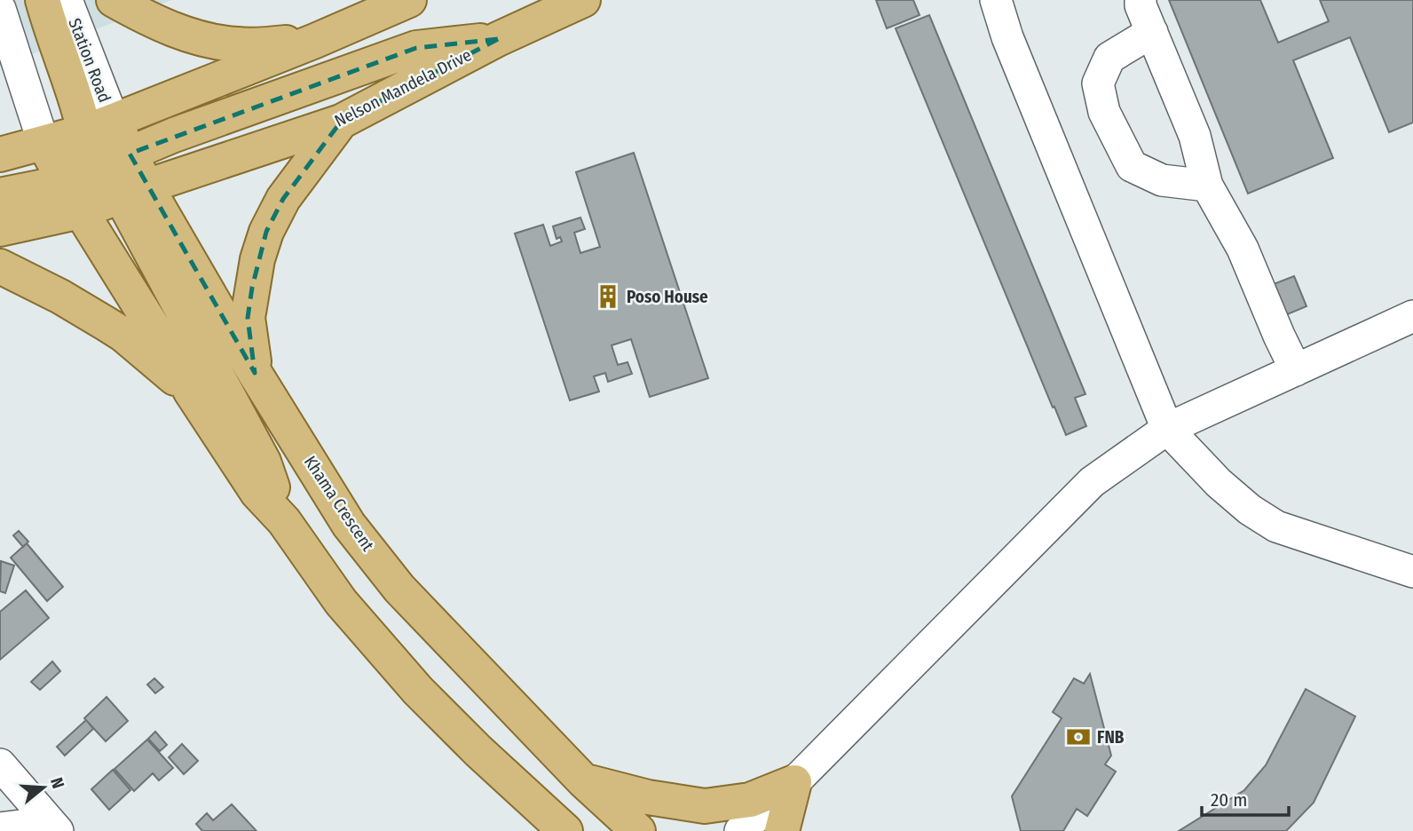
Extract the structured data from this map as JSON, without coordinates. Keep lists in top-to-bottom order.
{
  "streets": {
    "main road": ["Nelson Mandela Drive", "Khama Crescent"],
    "street": ["Station Road"]
  },
  "crossings": [
    ["Station Road", "Nelson Mandela Drive"],
    ["Station Road", "Khama Crescent"],
    ["Nelson Mandela Drive", "Khama Crescent"]
  ],
  "places": {
    "building": ["Poso House"],
    "bank": ["FNB"]
  },
  "scale_bar": "20 m",
  "north": "right"
}
